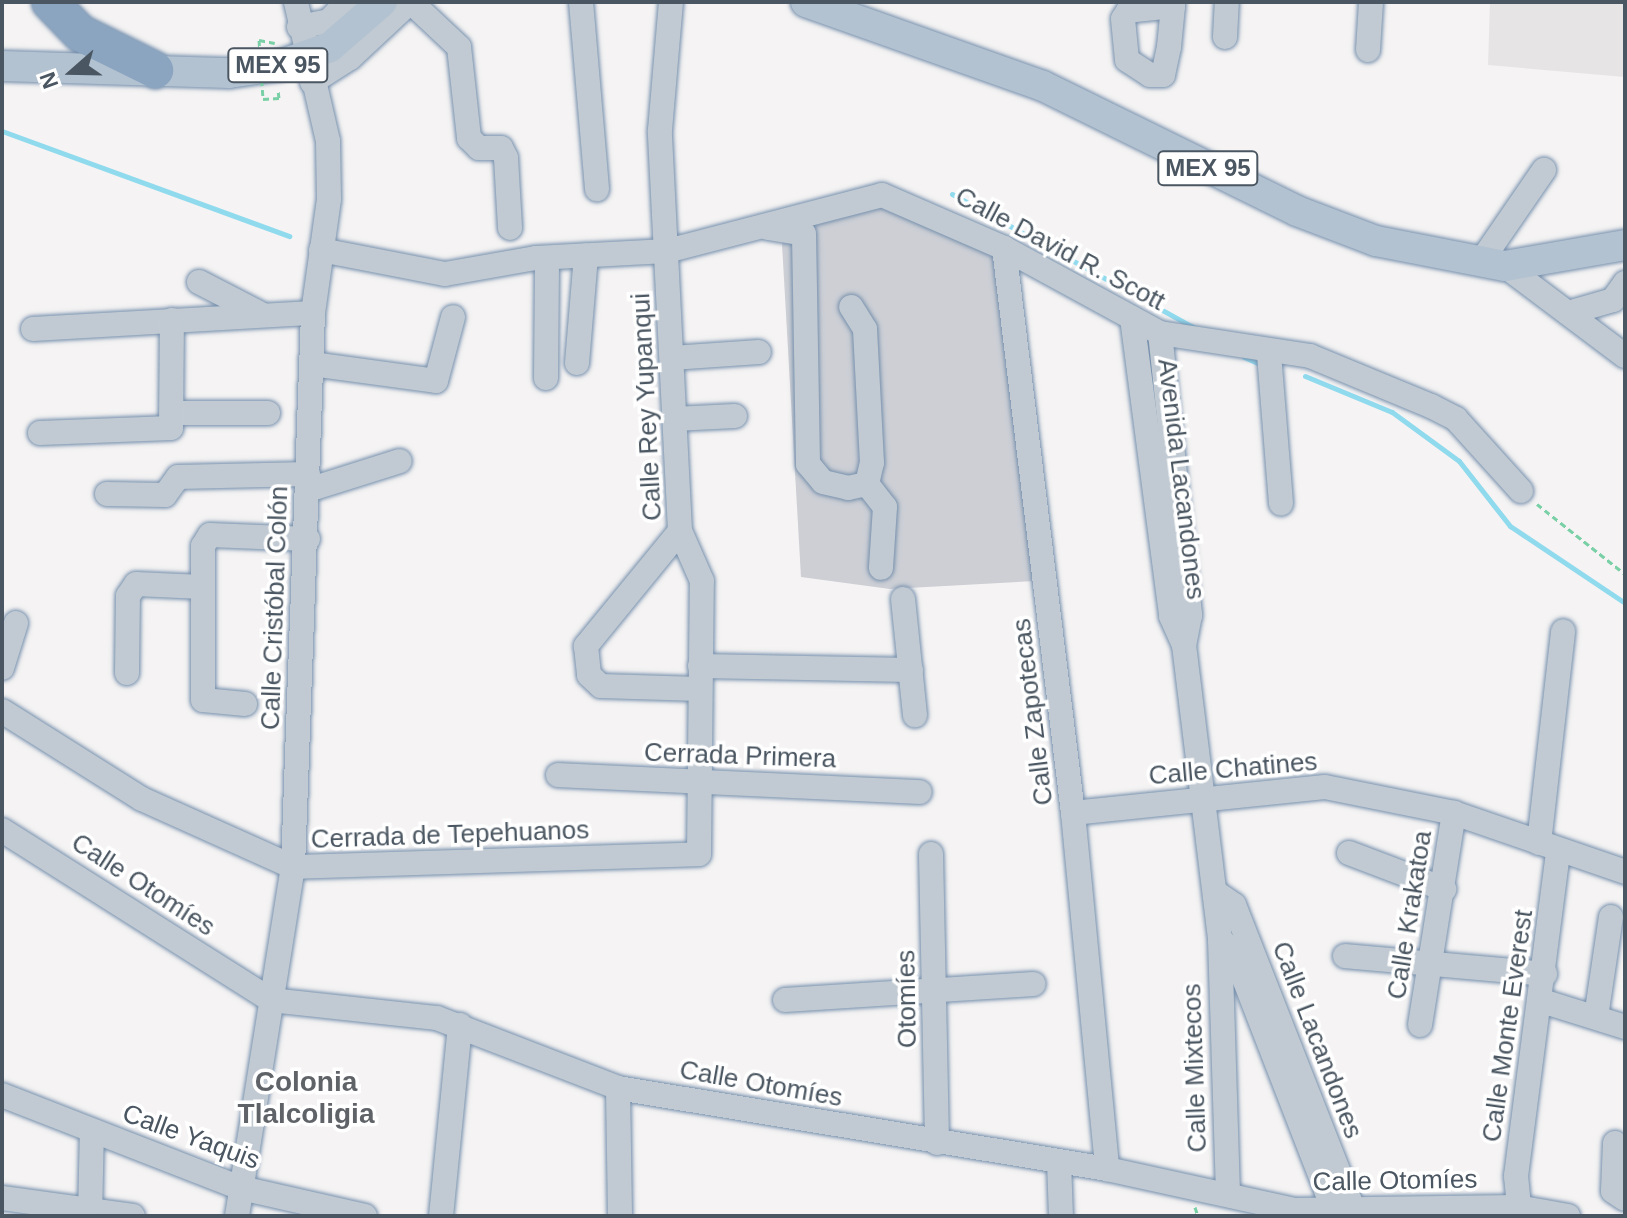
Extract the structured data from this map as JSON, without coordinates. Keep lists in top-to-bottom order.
{
  "streets": {
    "main road": ["MEX 95"],
    "street": [
      "Calle David R. Scott",
      "Calle Rey Yupanqui",
      "Avenida Lacandones",
      "Calle Cristóbal Colón",
      "Calle Zapotecas",
      "Cerrada Primera",
      "Calle Chatines",
      "Cerrada de Tepehuanos",
      "Calle Otomíes",
      "Calle Krakatoa",
      "Otomíes",
      "Calle Monte Everest",
      "Calle Lacandones",
      "Calle Mixtecos",
      "Calle Yaquis"
    ]
  },
  "crossings": [
    ["MEX 95", "Calle Cristóbal Colón"],
    ["Calle David R. Scott", "Calle Rey Yupanqui"],
    ["Calle David R. Scott", "Avenida Lacandones"],
    ["Calle David R. Scott", "Calle Cristóbal Colón"],
    ["Calle David R. Scott", "Calle Zapotecas"],
    ["Calle Rey Yupanqui", "Cerrada Primera"],
    ["Calle Rey Yupanqui", "Cerrada de Tepehuanos"],
    ["Avenida Lacandones", "Calle Chatines"],
    ["Avenida Lacandones", "Calle Lacandones"],
    ["Avenida Lacandones", "Calle Mixtecos"],
    ["Calle Cristóbal Colón", "Cerrada de Tepehuanos"],
    ["Calle Cristóbal Colón", "Calle Otomíes"],
    ["Calle Cristóbal Colón", "Calle Yaquis"],
    ["Calle Zapotecas", "Calle Chatines"],
    ["Calle Zapotecas", "Calle Otomíes"],
    ["Calle Chatines", "Calle Krakatoa"],
    ["Calle Chatines", "Calle Monte Everest"],
    ["Calle Otomíes", "Otomíes"],
    ["Calle Otomíes", "Calle Monte Everest"],
    ["Calle Otomíes", "Calle Lacandones"],
    ["Calle Otomíes", "Calle Mixtecos"],
    ["Calle Lacandones", "Calle Mixtecos"]
  ],
  "districts": ["Colonia Tlalcoligia"],
  "north": "left"
}
